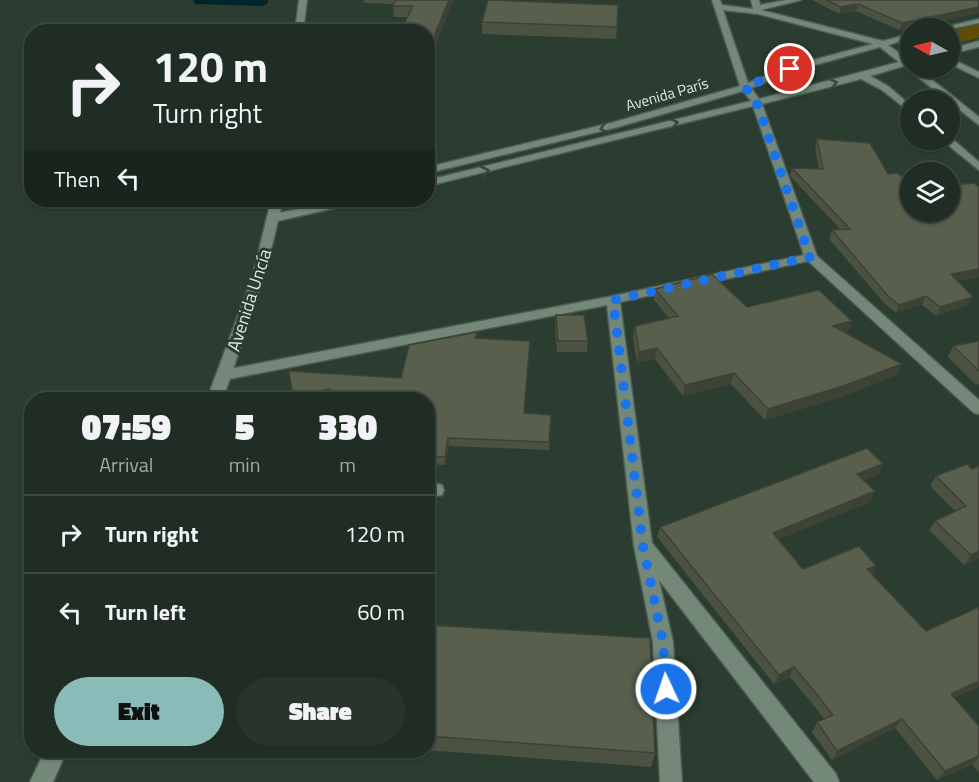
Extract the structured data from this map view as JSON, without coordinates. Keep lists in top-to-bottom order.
{
  "streets": {
    "street": ["Avenida París", "Avenida Uncía"]
  },
  "north": "left",
  "page": {
    "turn": ["120 m", "Turn right"],
    "then": "Then",
    "eta": [
      "07:59",
      "Arrival",
      "5",
      "min",
      "330",
      "m"
    ],
    "list": [
      {
        "name": "Turn right",
        "value": "120 m"
      },
      {
        "name": "Turn left",
        "value": "60 m"
      }
    ],
    "buttons": ["Exit", "Share"]
  }
}
